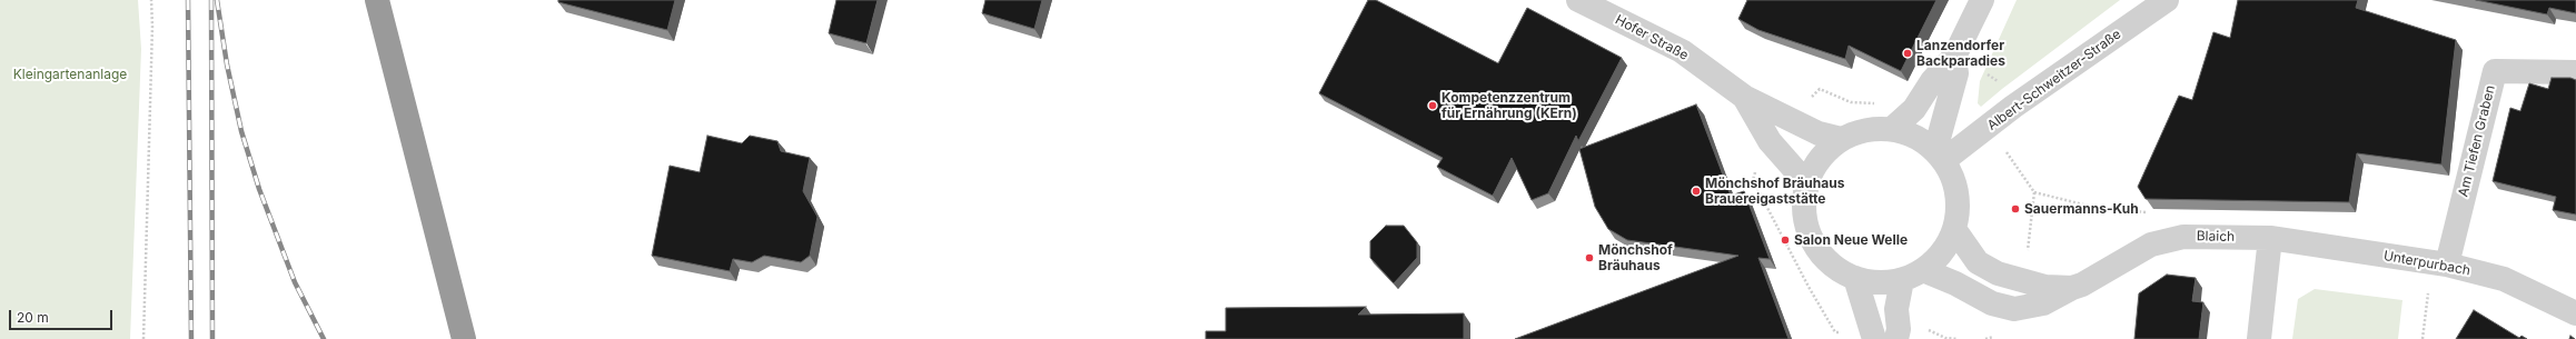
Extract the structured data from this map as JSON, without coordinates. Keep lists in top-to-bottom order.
{
  "streets": {
    "street": [
      "Hofer Straße",
      "Albert-Schweitzer-Straße",
      "Am Tiefen Graben",
      "Blaich",
      "Unterpurbach"
    ]
  },
  "crossings": [
    ["Hofer Straße", "Albert-Schweitzer-Straße"],
    ["Hofer Straße", "Blaich"],
    ["Albert-Schweitzer-Straße", "Blaich"],
    ["Am Tiefen Graben", "Unterpurbach"],
    ["Blaich", "Unterpurbach"]
  ],
  "parks": ["Kleingartenanlage"],
  "places": [
    "Lanzendorfer Backparadies",
    "Kompetenzzentrum für Ernährung (KErn)",
    "Mönchshof Bräuhaus Brauereigaststätte",
    "Sauermanns-Kuh",
    "Salon Neue Welle",
    "Mönchshof Bräuhaus"
  ],
  "scale_bar": "20 m"
}
